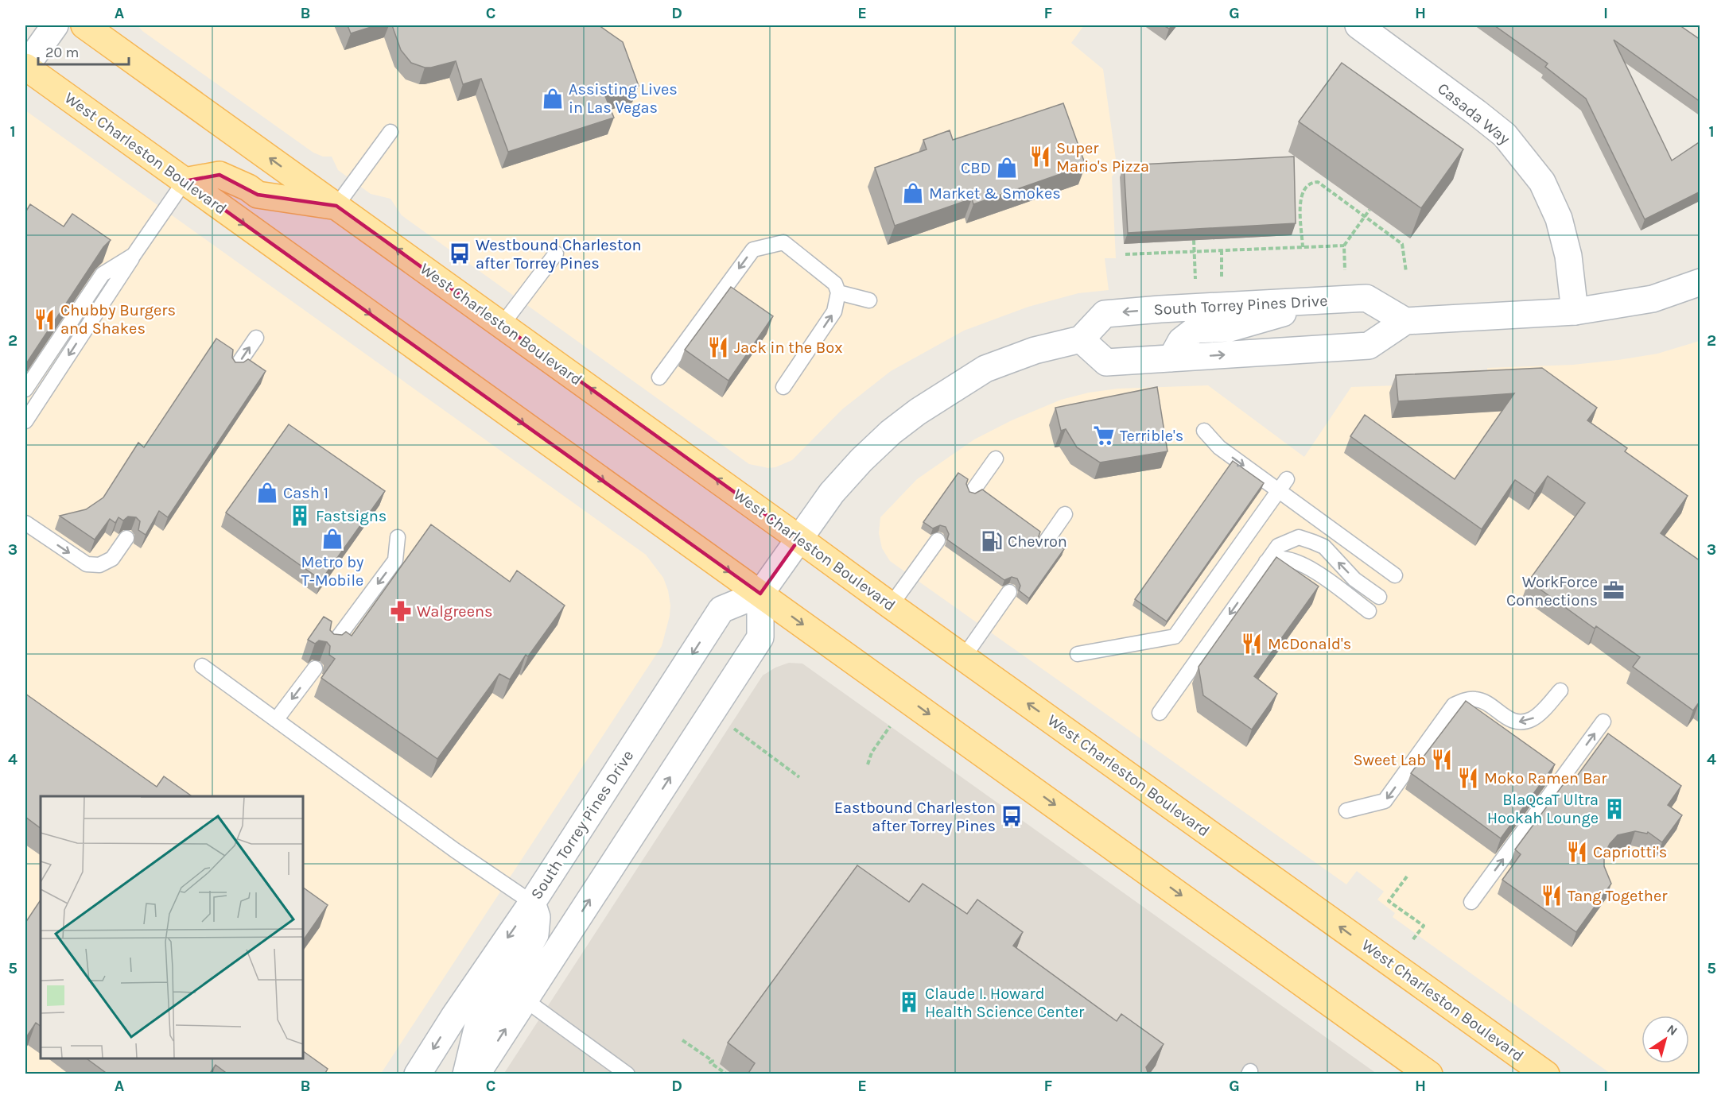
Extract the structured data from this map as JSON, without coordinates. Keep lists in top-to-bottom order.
{
  "streets": {
    "main road": ["Casada Way", "West Charleston Boulevard", "South Torrey Pines Drive"]
  },
  "crossings": [
    ["West Charleston Boulevard", "South Torrey Pines Drive"]
  ],
  "places": {
    "shop": [
      "Assisting Lives in Las Vegas",
      "CBD",
      "Market & Smokes",
      "Cash 1",
      "Metro by T-Mobile"
    ],
    "restaurant": [
      "Super Mario's Pizza",
      "Chubby Burgers and Shakes",
      "Jack in the Box",
      "McDonald's",
      "Sweet Lab",
      "Moko Ramen Bar",
      "Capriotti's",
      "Tang Together"
    ],
    "bus stop": ["Westbound Charleston after Torrey Pines", "Eastbound Charleston after Torrey Pines"],
    "supermarket": ["Terrible's"],
    "building": ["Fastsigns", "BlaQcaT Ultra Hookah Lounge", "Claude I. Howard Health Science Center"],
    "fuel station": ["Chevron"],
    "office": ["WorkForce Connections"],
    "pharmacy": ["Walgreens"]
  },
  "scale_bar": "20 m",
  "north": "top right",
  "grid": {
    "columns": [
      "A",
      "B",
      "C",
      "D",
      "E",
      "F",
      "G",
      "H",
      "I"
    ],
    "rows": [
      "1",
      "2",
      "3",
      "4",
      "5"
    ]
  }
}
